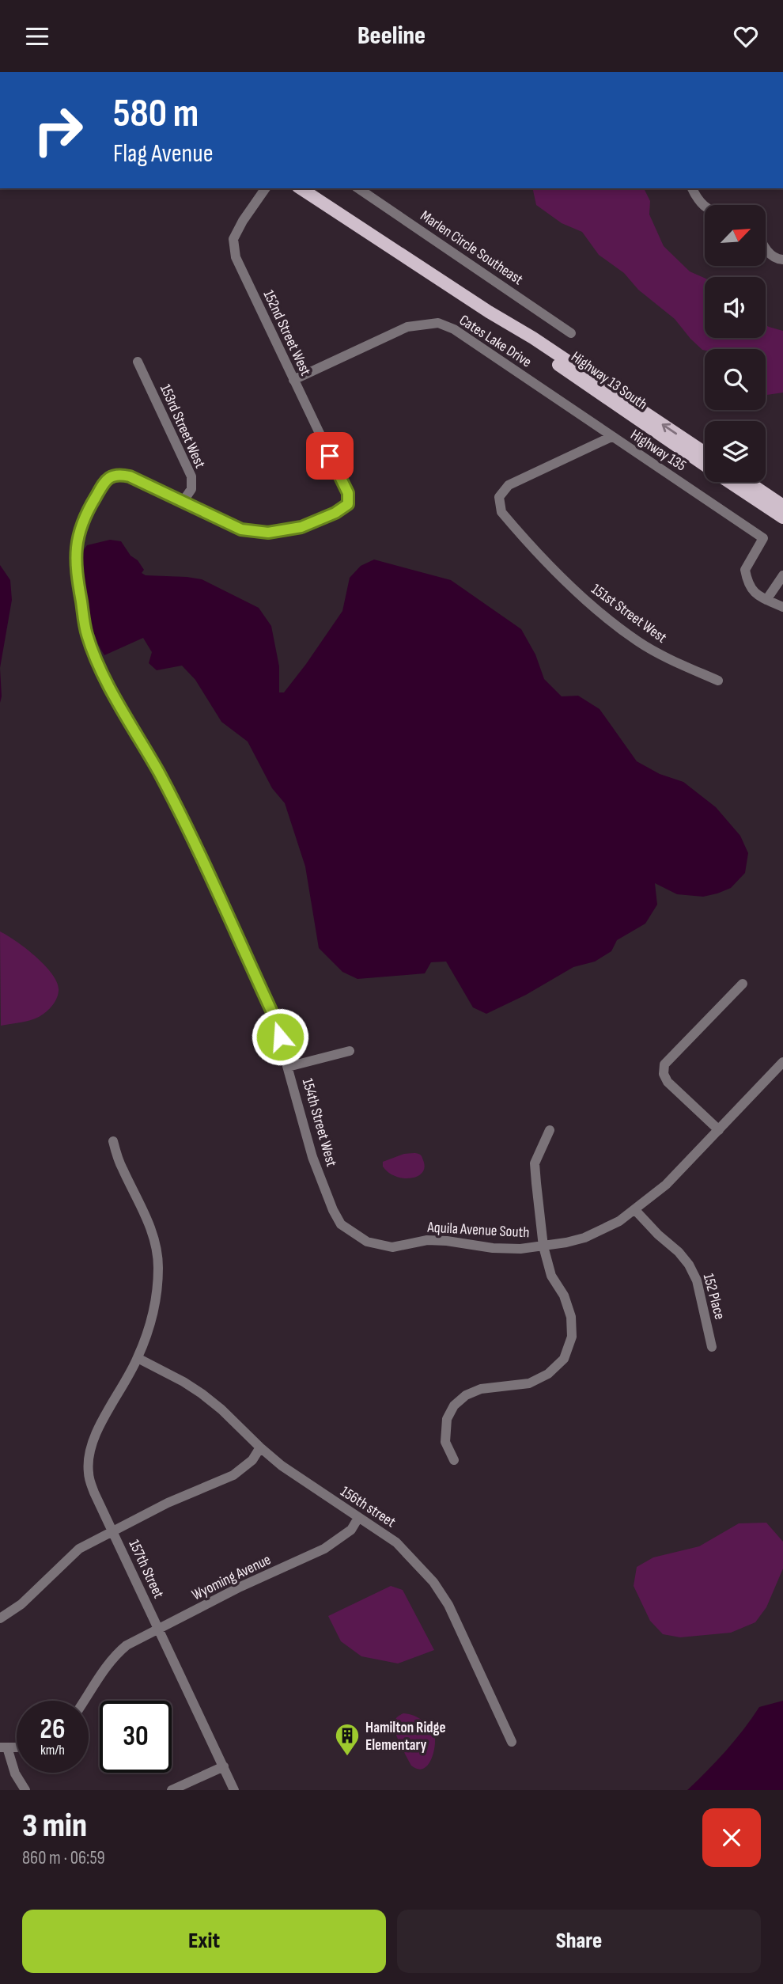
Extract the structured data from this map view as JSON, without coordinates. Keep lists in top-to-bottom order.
{
  "streets": {
    "main road": ["Highway 13 South"],
    "street": [
      "Marlen Circle Southeast",
      "152nd Street West",
      "Cates Lake Drive",
      "153rd Street West",
      "Highway 135",
      "151st Street West",
      "154th Street West",
      "Aquila Avenue South",
      "152 Place",
      "156th street",
      "157th Street",
      "Wyoming Avenue"
    ]
  },
  "crossings": [
    ["152nd Street West", "Cates Lake Drive"],
    ["152nd Street West", "153rd Street West"],
    ["152nd Street West", "154th Street West"],
    ["Cates Lake Drive", "Highway 135"],
    ["Cates Lake Drive", "151st Street West"],
    ["153rd Street West", "154th Street West"],
    ["Highway 135", "151st Street West"],
    ["154th Street West", "Aquila Avenue South"],
    ["Aquila Avenue South", "152 Place"],
    ["156th street", "157th Street"],
    ["156th street", "Wyoming Avenue"],
    ["157th Street", "Wyoming Avenue"]
  ],
  "places": {
    "building": ["Hamilton Ridge Elementary"]
  },
  "north": "top right",
  "page": {
    "header": "Beeline",
    "turn": ["580 m", "Flag Avenue"],
    "speed": "26 km/h",
    "limit": "30",
    "heading": ["3 min", "860 m · 06:59"],
    "buttons": ["Exit", "Share"]
  }
}
